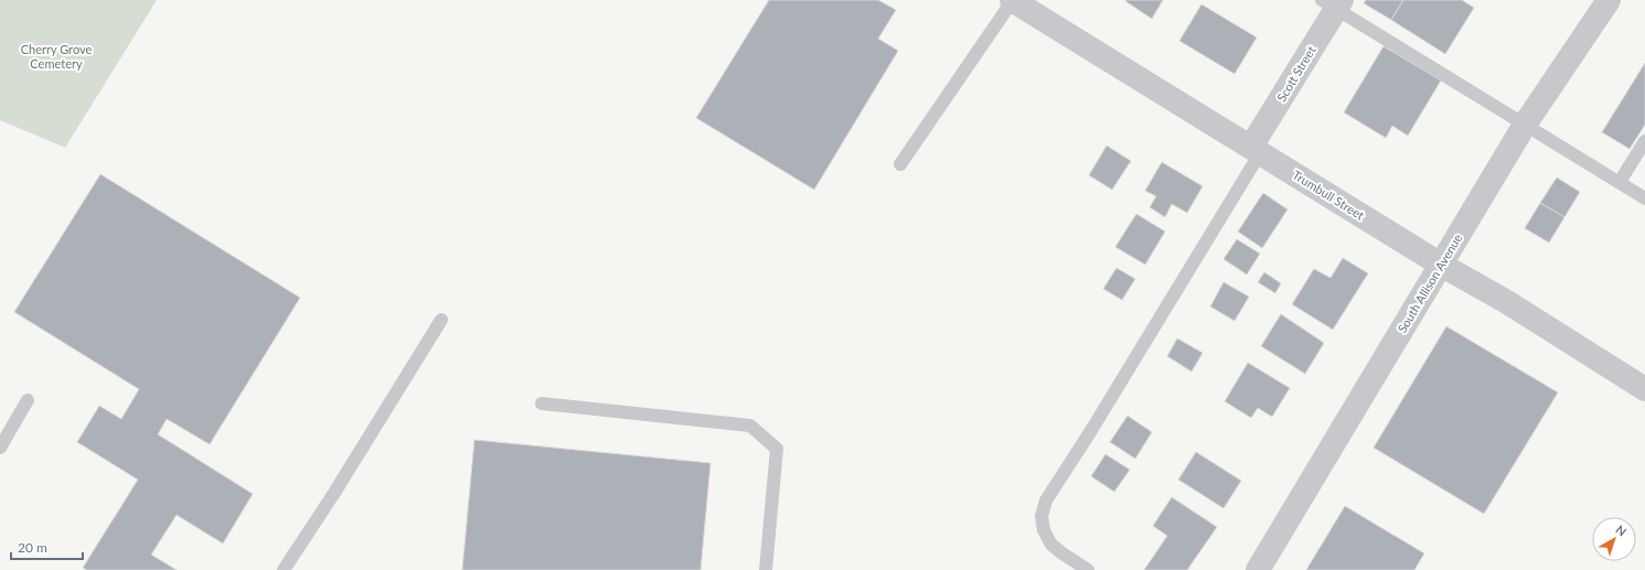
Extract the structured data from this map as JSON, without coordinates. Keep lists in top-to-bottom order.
{
  "streets": {
    "street": ["Scott Street", "Trumbull Street", "South Allison Avenue"]
  },
  "crossings": [
    ["Scott Street", "Trumbull Street"],
    ["Trumbull Street", "South Allison Avenue"]
  ],
  "parks": ["Cherry Grove Cemetery"],
  "scale_bar": "20 m",
  "north": "top right"
}
